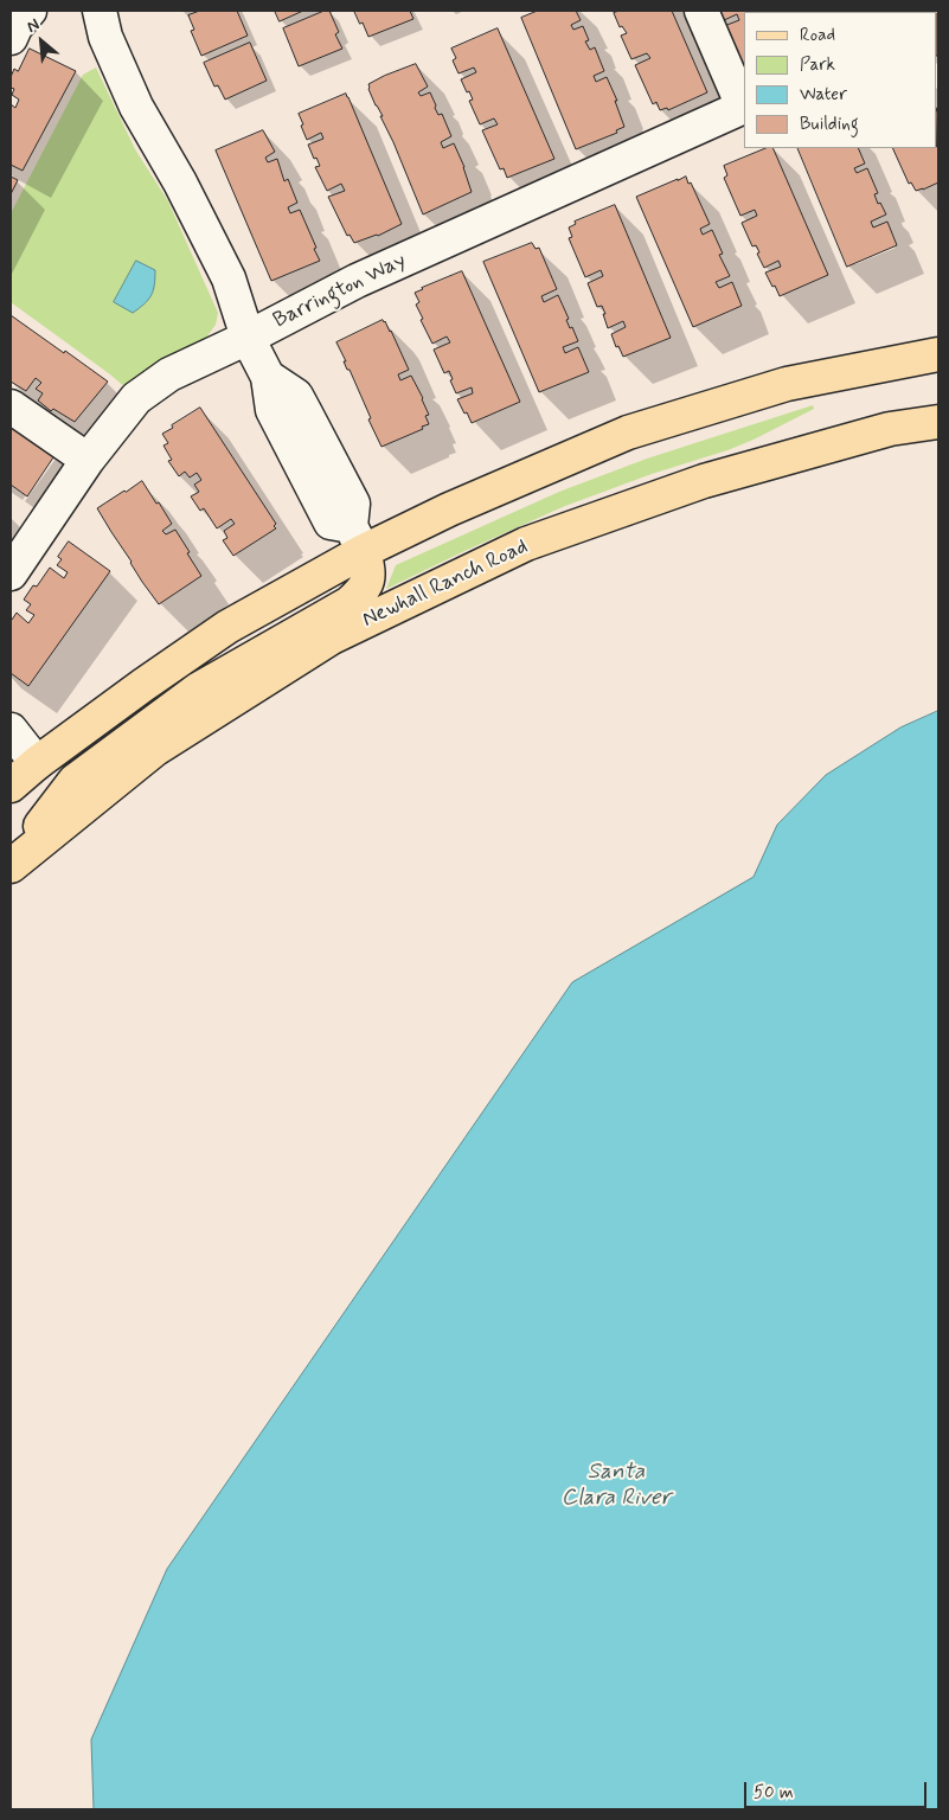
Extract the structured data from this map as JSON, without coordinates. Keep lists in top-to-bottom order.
{
  "streets": {
    "main road": ["Newhall Ranch Road"],
    "street": ["Barrington Way"]
  },
  "water": ["Santa Clara River"],
  "legend": [
    "Road",
    "Park",
    "Water",
    "Building"
  ],
  "scale_bar": "50 m",
  "north": "top left"
}
